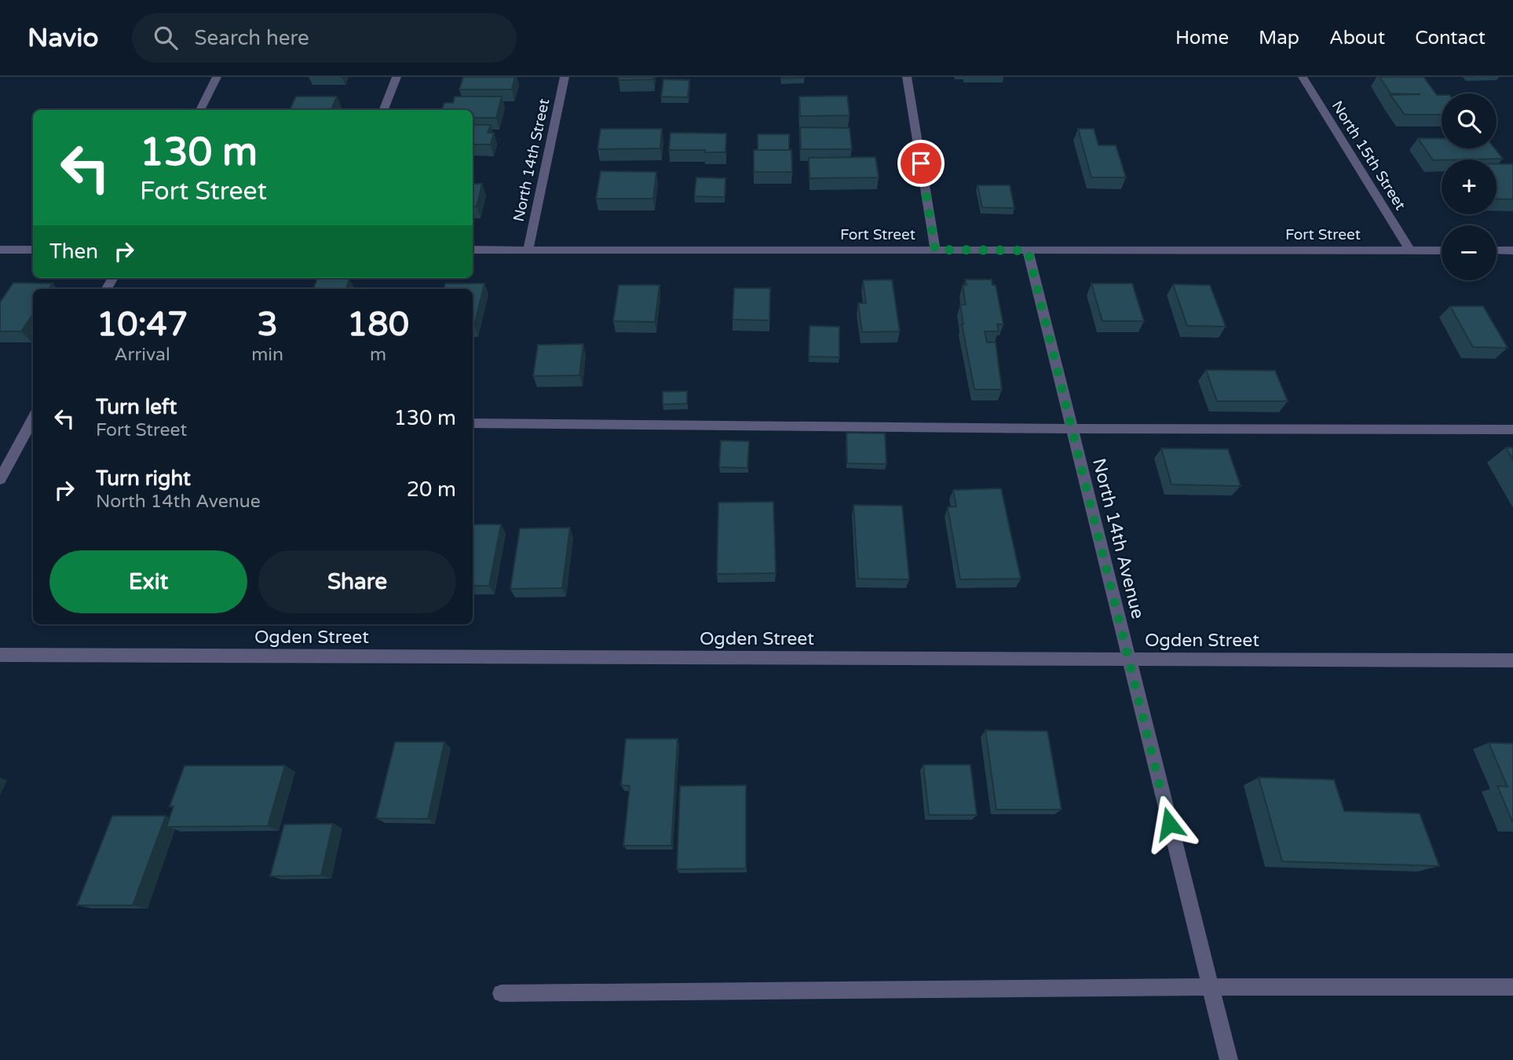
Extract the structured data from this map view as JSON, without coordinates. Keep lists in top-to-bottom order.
{
  "streets": {
    "street": [
      "North 15th Street",
      "North 14th Street",
      "Fort Street",
      "North 14th Avenue",
      "Ogden Street"
    ]
  },
  "crossings": [
    ["North 15th Street", "Fort Street"],
    ["North 14th Street", "Fort Street"],
    ["Fort Street", "North 14th Avenue"],
    ["North 14th Avenue", "Ogden Street"]
  ],
  "page": {
    "header": "Navio",
    "search": "Search here",
    "nav": [
      "Home",
      "Map",
      "About",
      "Contact"
    ],
    "map_buttons": ["+", "−"],
    "turn": ["130 m", "Fort Street"],
    "then": "Then",
    "eta": [
      "10:47",
      "Arrival",
      "3",
      "min",
      "180",
      "m"
    ],
    "list": [
      {
        "name": "Turn left",
        "note": "Fort Street",
        "value": "130 m"
      },
      {
        "name": "Turn right",
        "note": "North 14th Avenue",
        "value": "20 m"
      }
    ],
    "buttons": ["Exit", "Share"]
  }
}
